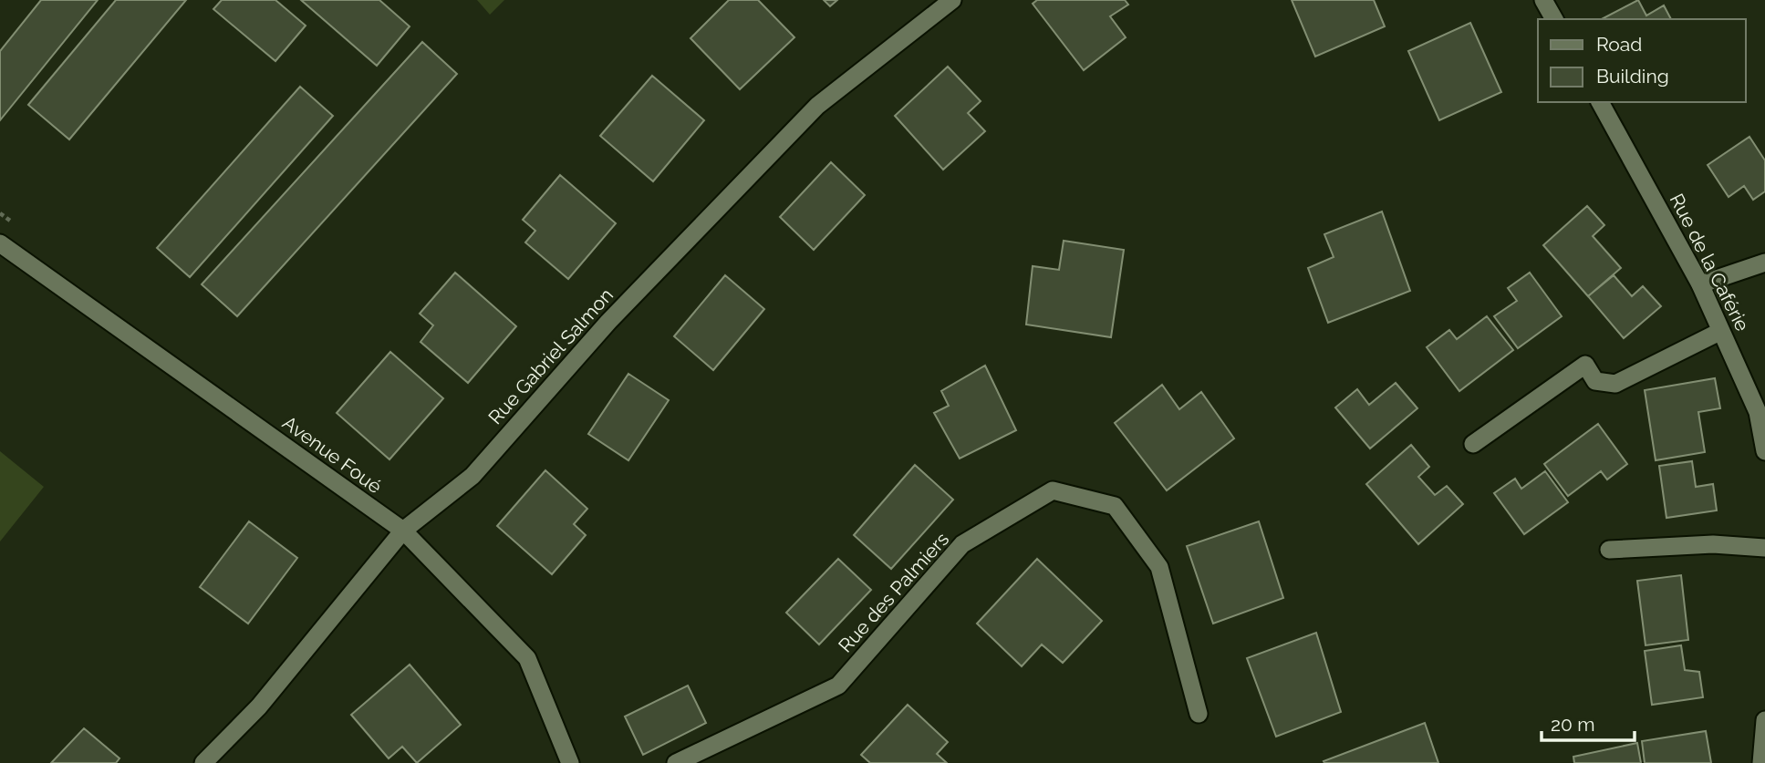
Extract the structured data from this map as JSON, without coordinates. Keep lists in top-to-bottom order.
{
  "streets": {
    "street": [
      "Rue de la Caférie",
      "Rue Gabriel Salmon",
      "Avenue Foué",
      "Rue des Palmiers"
    ]
  },
  "crossings": [
    ["Rue Gabriel Salmon", "Avenue Foué"]
  ],
  "legend": ["Road", "Building"],
  "scale_bar": "20 m"
}
